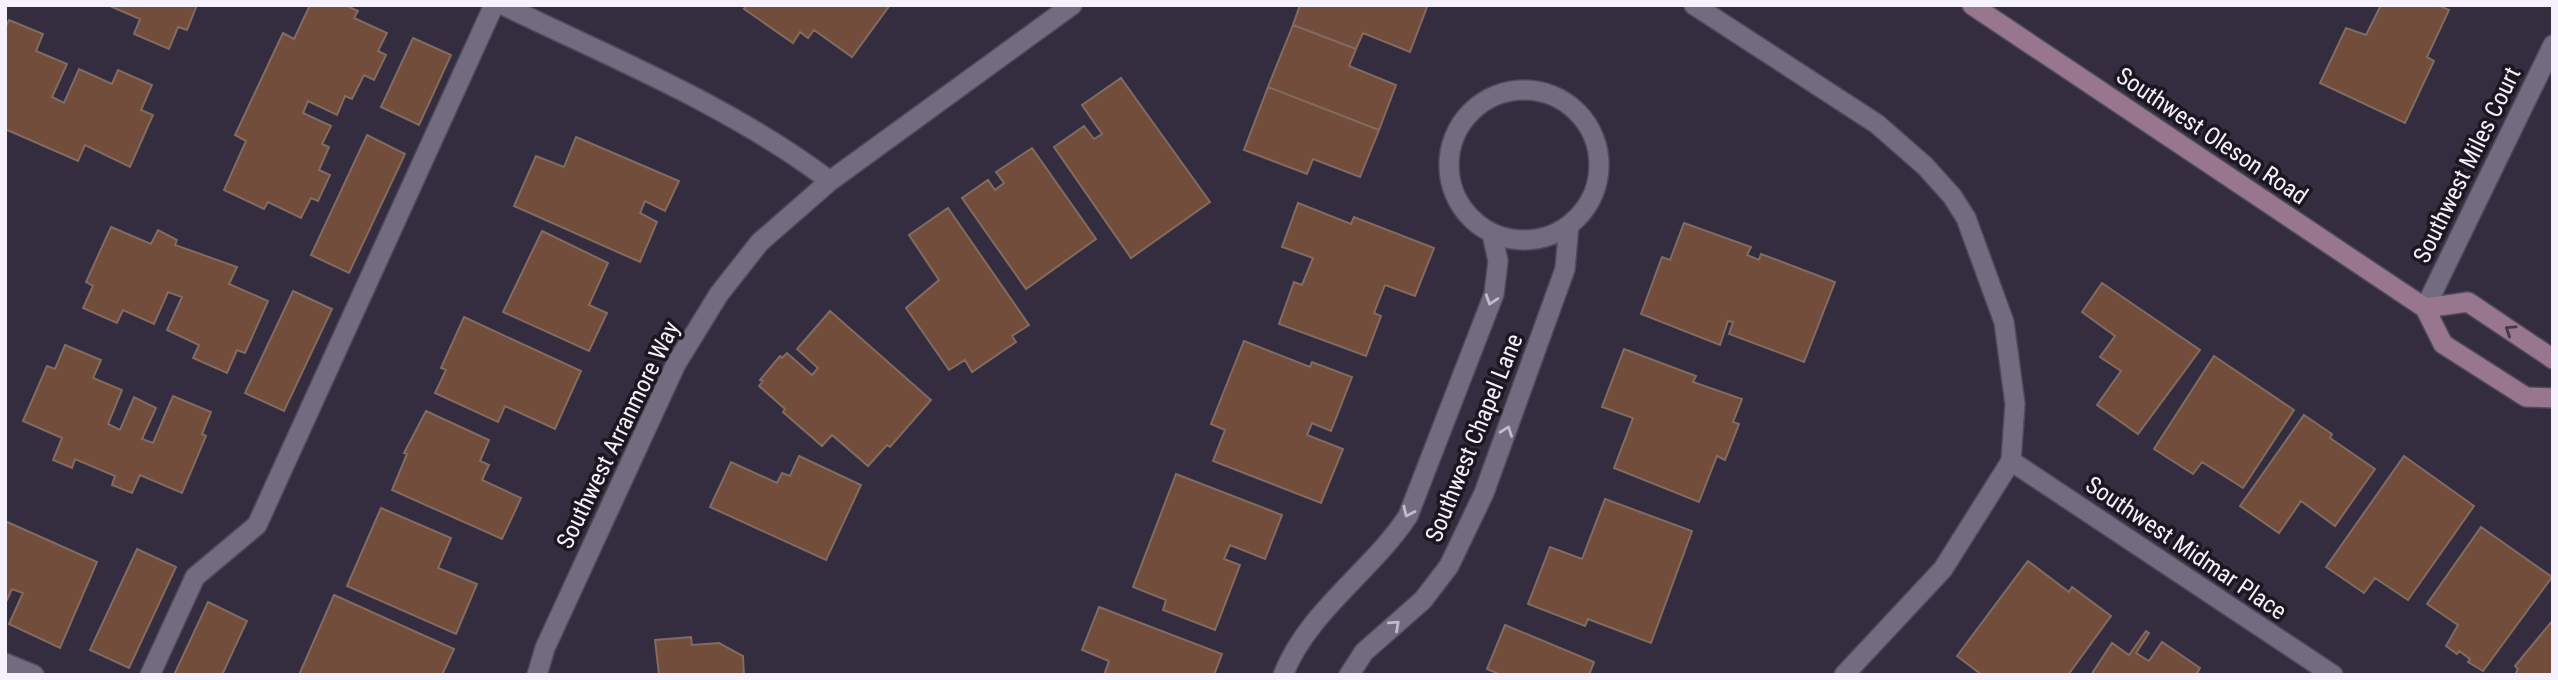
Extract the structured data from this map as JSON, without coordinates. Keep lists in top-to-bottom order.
{
  "streets": {
    "main road": ["Southwest Oleson Road"],
    "street": [
      "Southwest Miles Court",
      "Southwest Arranmore Way",
      "Southwest Chapel Lane",
      "Southwest Midmar Place"
    ]
  },
  "crossings": [
    ["Southwest Oleson Road", "Southwest Miles Court"]
  ]
}
